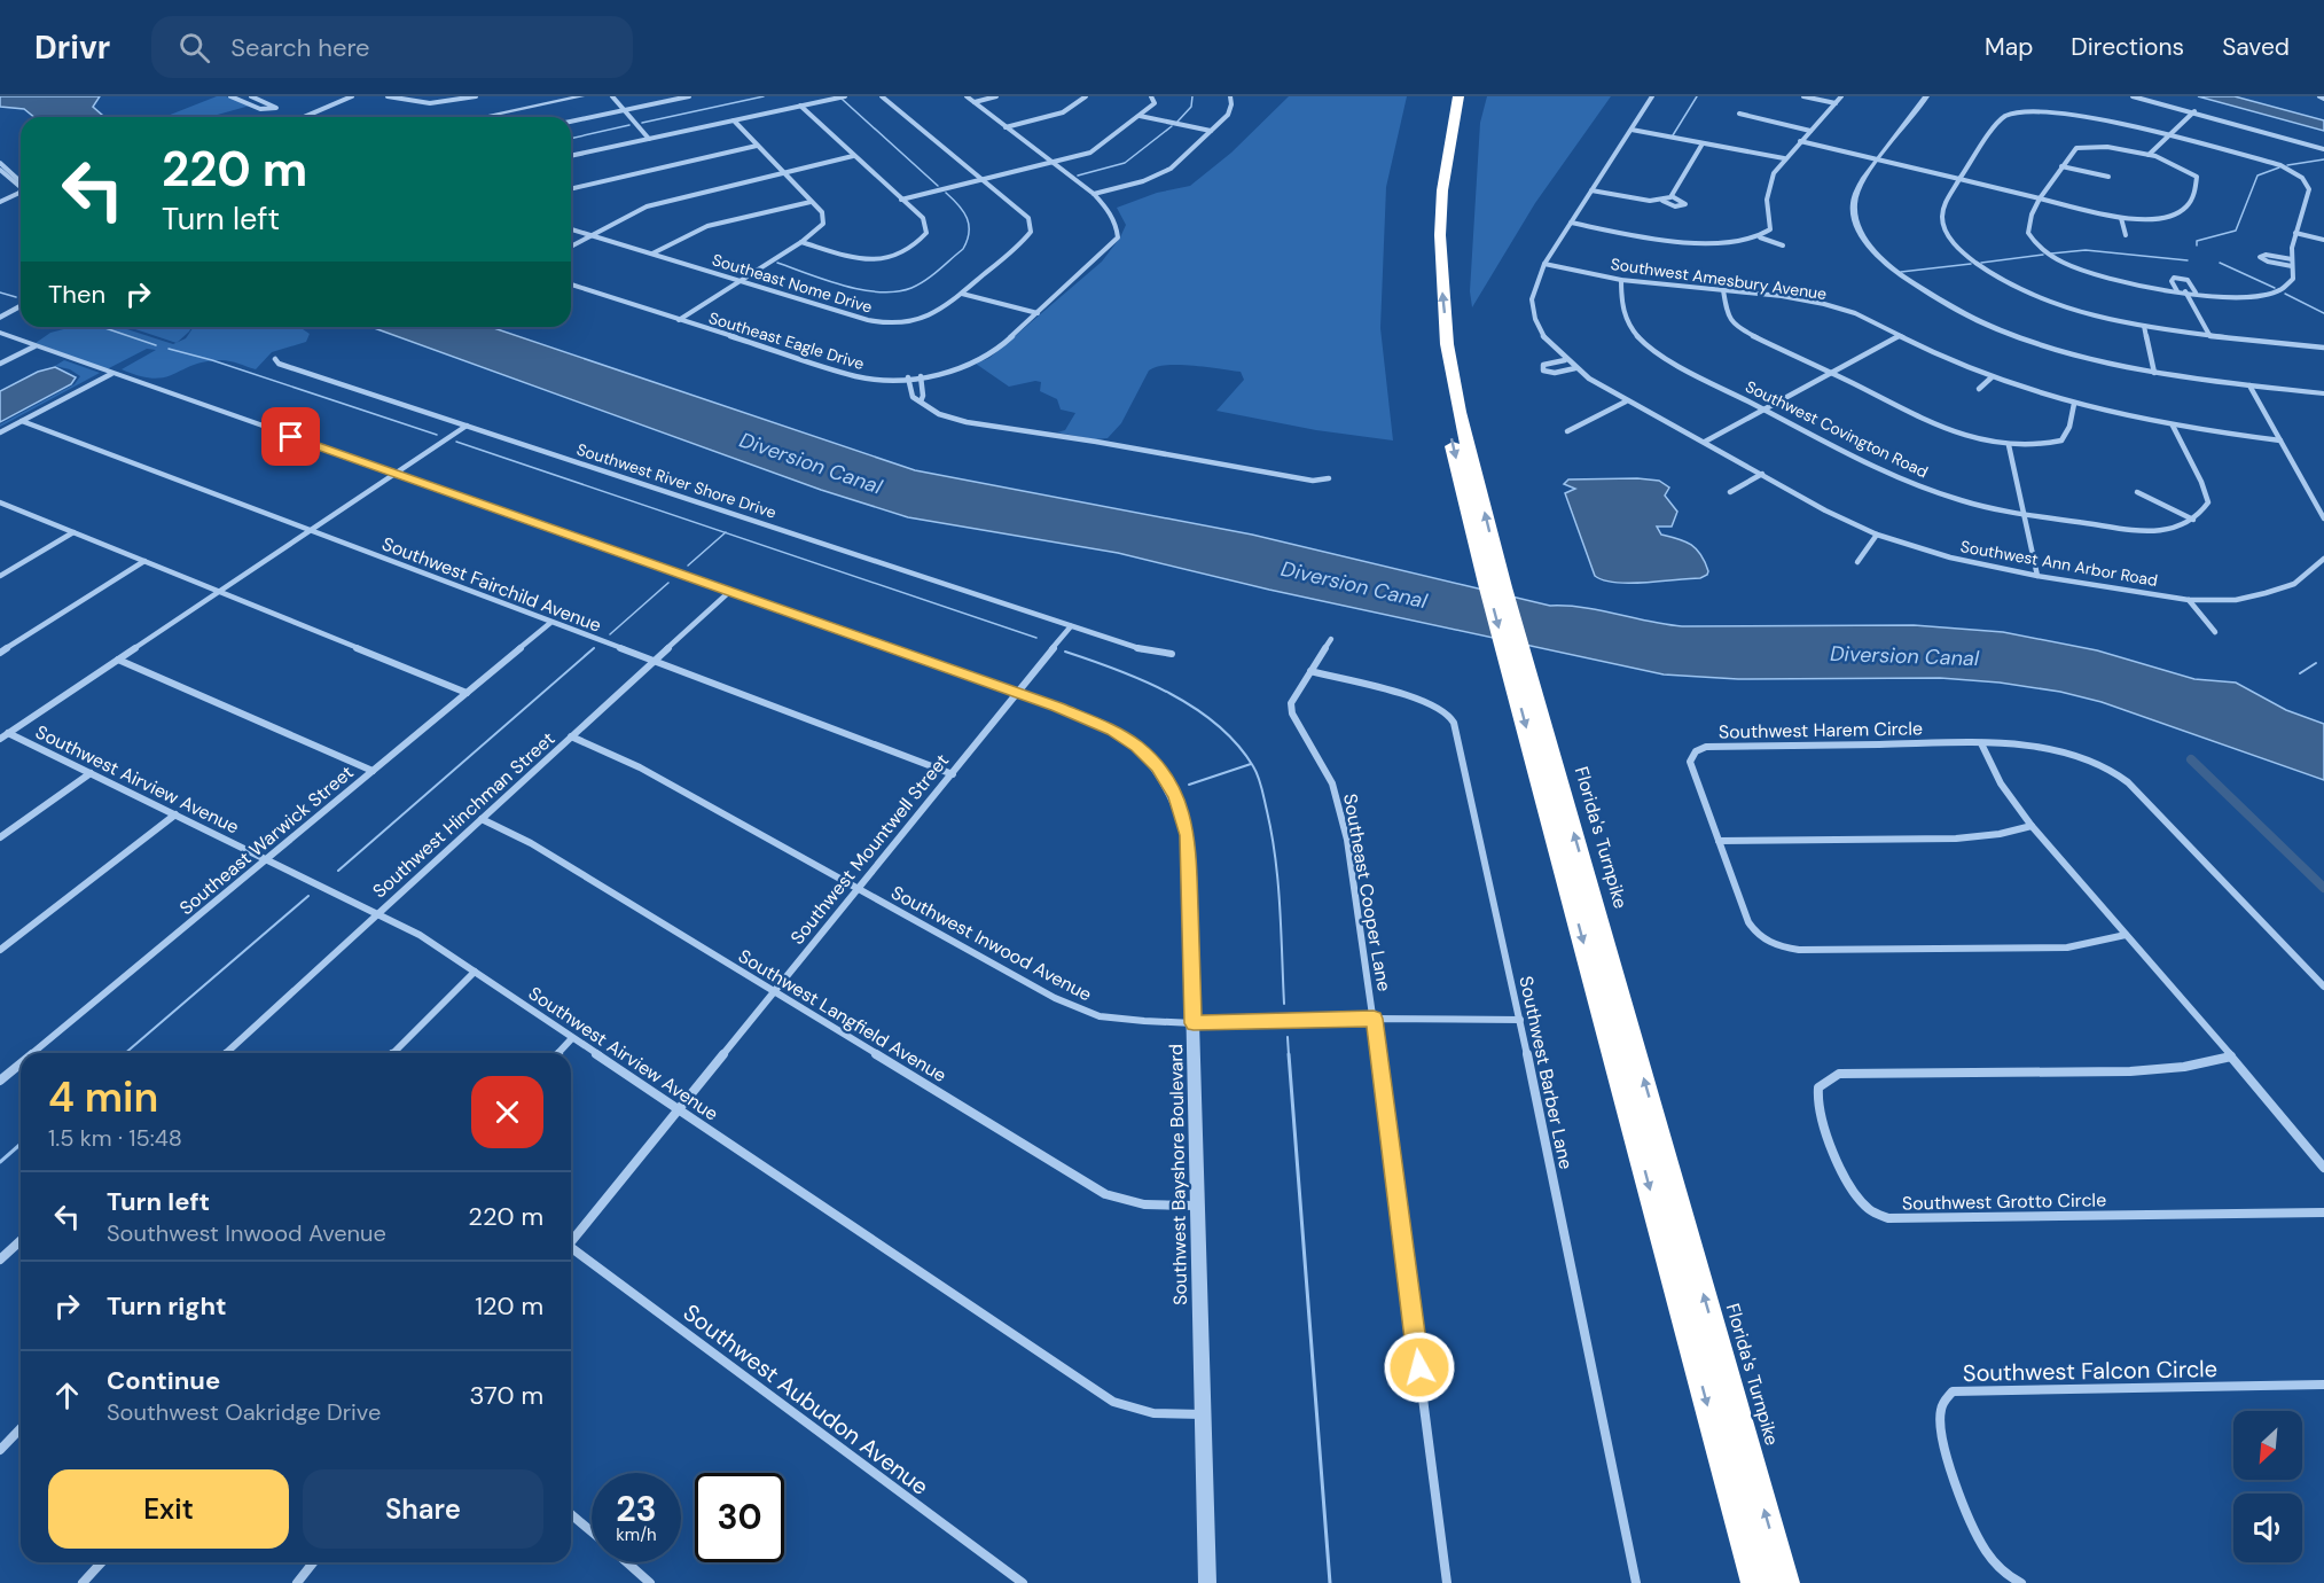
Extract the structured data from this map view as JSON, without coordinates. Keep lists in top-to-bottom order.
{
  "streets": {
    "highway": ["Florida's Turnpike"],
    "street": [
      "Southwest Amesbury Avenue",
      "Southeast Nome Drive",
      "Southeast Eagle Drive",
      "Southwest Covington Road",
      "Southwest River Shore Drive",
      "Southwest Ann Arbor Road",
      "Southwest Fairchild Avenue",
      "Southwest Harem Circle",
      "Southwest Airview Avenue",
      "Southwest Hinchman Street",
      "Southeast Warwick Street",
      "Southwest Mountwell Street",
      "Southeast Cooper Lane",
      "Southwest Inwood Avenue",
      "Southwest Langfield Avenue",
      "Southwest Barber Lane",
      "Southwest Bayshore Boulevard",
      "Southwest Grotto Circle",
      "Southwest Falcon Circle",
      "Southwest Aubudon Avenue"
    ]
  },
  "crossings": [
    ["Southwest Amesbury Avenue", "Southwest Covington Road"],
    ["Southwest Amesbury Avenue", "Southwest Ann Arbor Road"],
    ["Southwest Fairchild Avenue", "Southwest Hinchman Street"],
    ["Southwest Fairchild Avenue", "Southeast Warwick Street"],
    ["Southwest Fairchild Avenue", "Southwest Mountwell Street"],
    ["Southwest Airview Avenue", "Southwest Hinchman Street"],
    ["Southwest Airview Avenue", "Southeast Warwick Street"],
    ["Southwest Airview Avenue", "Southwest Mountwell Street"],
    ["Southwest Airview Avenue", "Southwest Bayshore Boulevard"],
    ["Southwest Hinchman Street", "Southwest Inwood Avenue"],
    ["Southwest Hinchman Street", "Southwest Langfield Avenue"],
    ["Southwest Hinchman Street", "Southwest Bayshore Boulevard"],
    ["Southwest Mountwell Street", "Southwest Inwood Avenue"],
    ["Southwest Mountwell Street", "Southwest Langfield Avenue"],
    ["Southwest Mountwell Street", "Southwest Bayshore Boulevard"],
    ["Southeast Cooper Lane", "Southwest Inwood Avenue"],
    ["Southeast Cooper Lane", "Southwest Barber Lane"],
    ["Southwest Inwood Avenue", "Southwest Barber Lane"],
    ["Southwest Inwood Avenue", "Southwest Bayshore Boulevard"],
    ["Southwest Langfield Avenue", "Southwest Bayshore Boulevard"]
  ],
  "water": ["Diversion Canal"],
  "north": "bottom left",
  "page": {
    "header": "Drivr",
    "search": "Search here",
    "nav": ["Map", "Directions", "Saved"],
    "turn": ["220 m", "Turn left"],
    "then": "Then",
    "heading": ["4 min", "1.5 km · 15:48"],
    "list": [
      {
        "name": "Turn left",
        "note": "Southwest Inwood Avenue",
        "value": "220 m"
      },
      {
        "name": "Turn right",
        "value": "120 m"
      },
      {
        "name": "Continue",
        "note": "Southwest Oakridge Drive",
        "value": "370 m"
      }
    ],
    "buttons": ["Exit", "Share"],
    "speed": "23 km/h",
    "limit": "30"
  }
}
